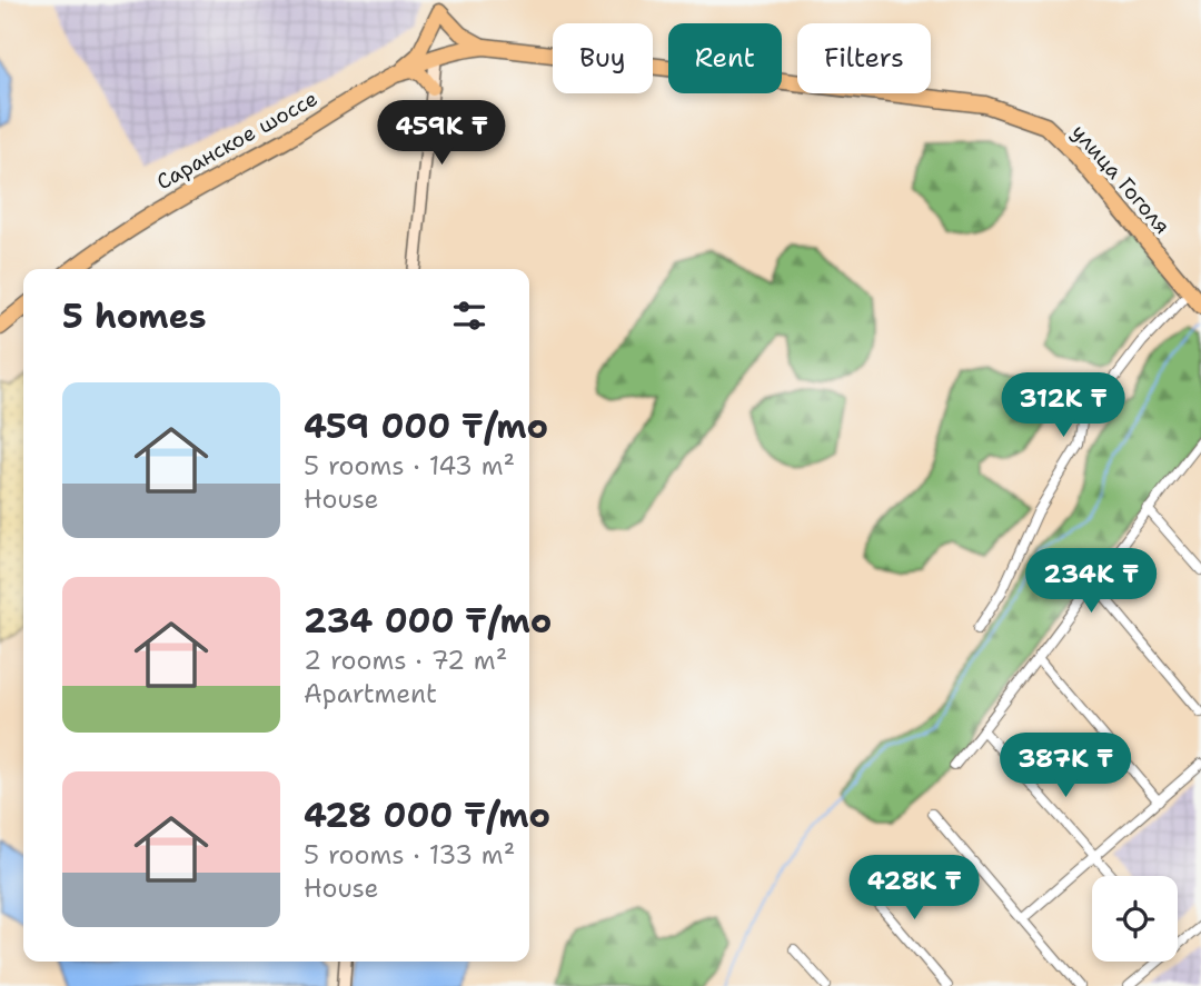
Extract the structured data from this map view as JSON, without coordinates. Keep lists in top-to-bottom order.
{
  "streets": {
    "highway": ["Саранское шоссе", "улица Гоголя"]
  },
  "crossings": [
    ["Саранское шоссе", "улица Гоголя"]
  ],
  "page": {
    "chip": ["Buy", "Rent", "Filters"],
    "price": [
      "459K ₸",
      "312K ₸",
      "234K ₸",
      "387K ₸",
      "428K ₸"
    ],
    "heading": "5 homes",
    "list": [
      {
        "name": "459 000 ₸/mo",
        "note": "5 rooms · 143 m² · House"
      },
      {
        "name": "234 000 ₸/mo",
        "note": "2 rooms · 72 m² · Apartment"
      },
      {
        "name": "428 000 ₸/mo",
        "note": "5 rooms · 133 m² · House"
      }
    ]
  }
}
